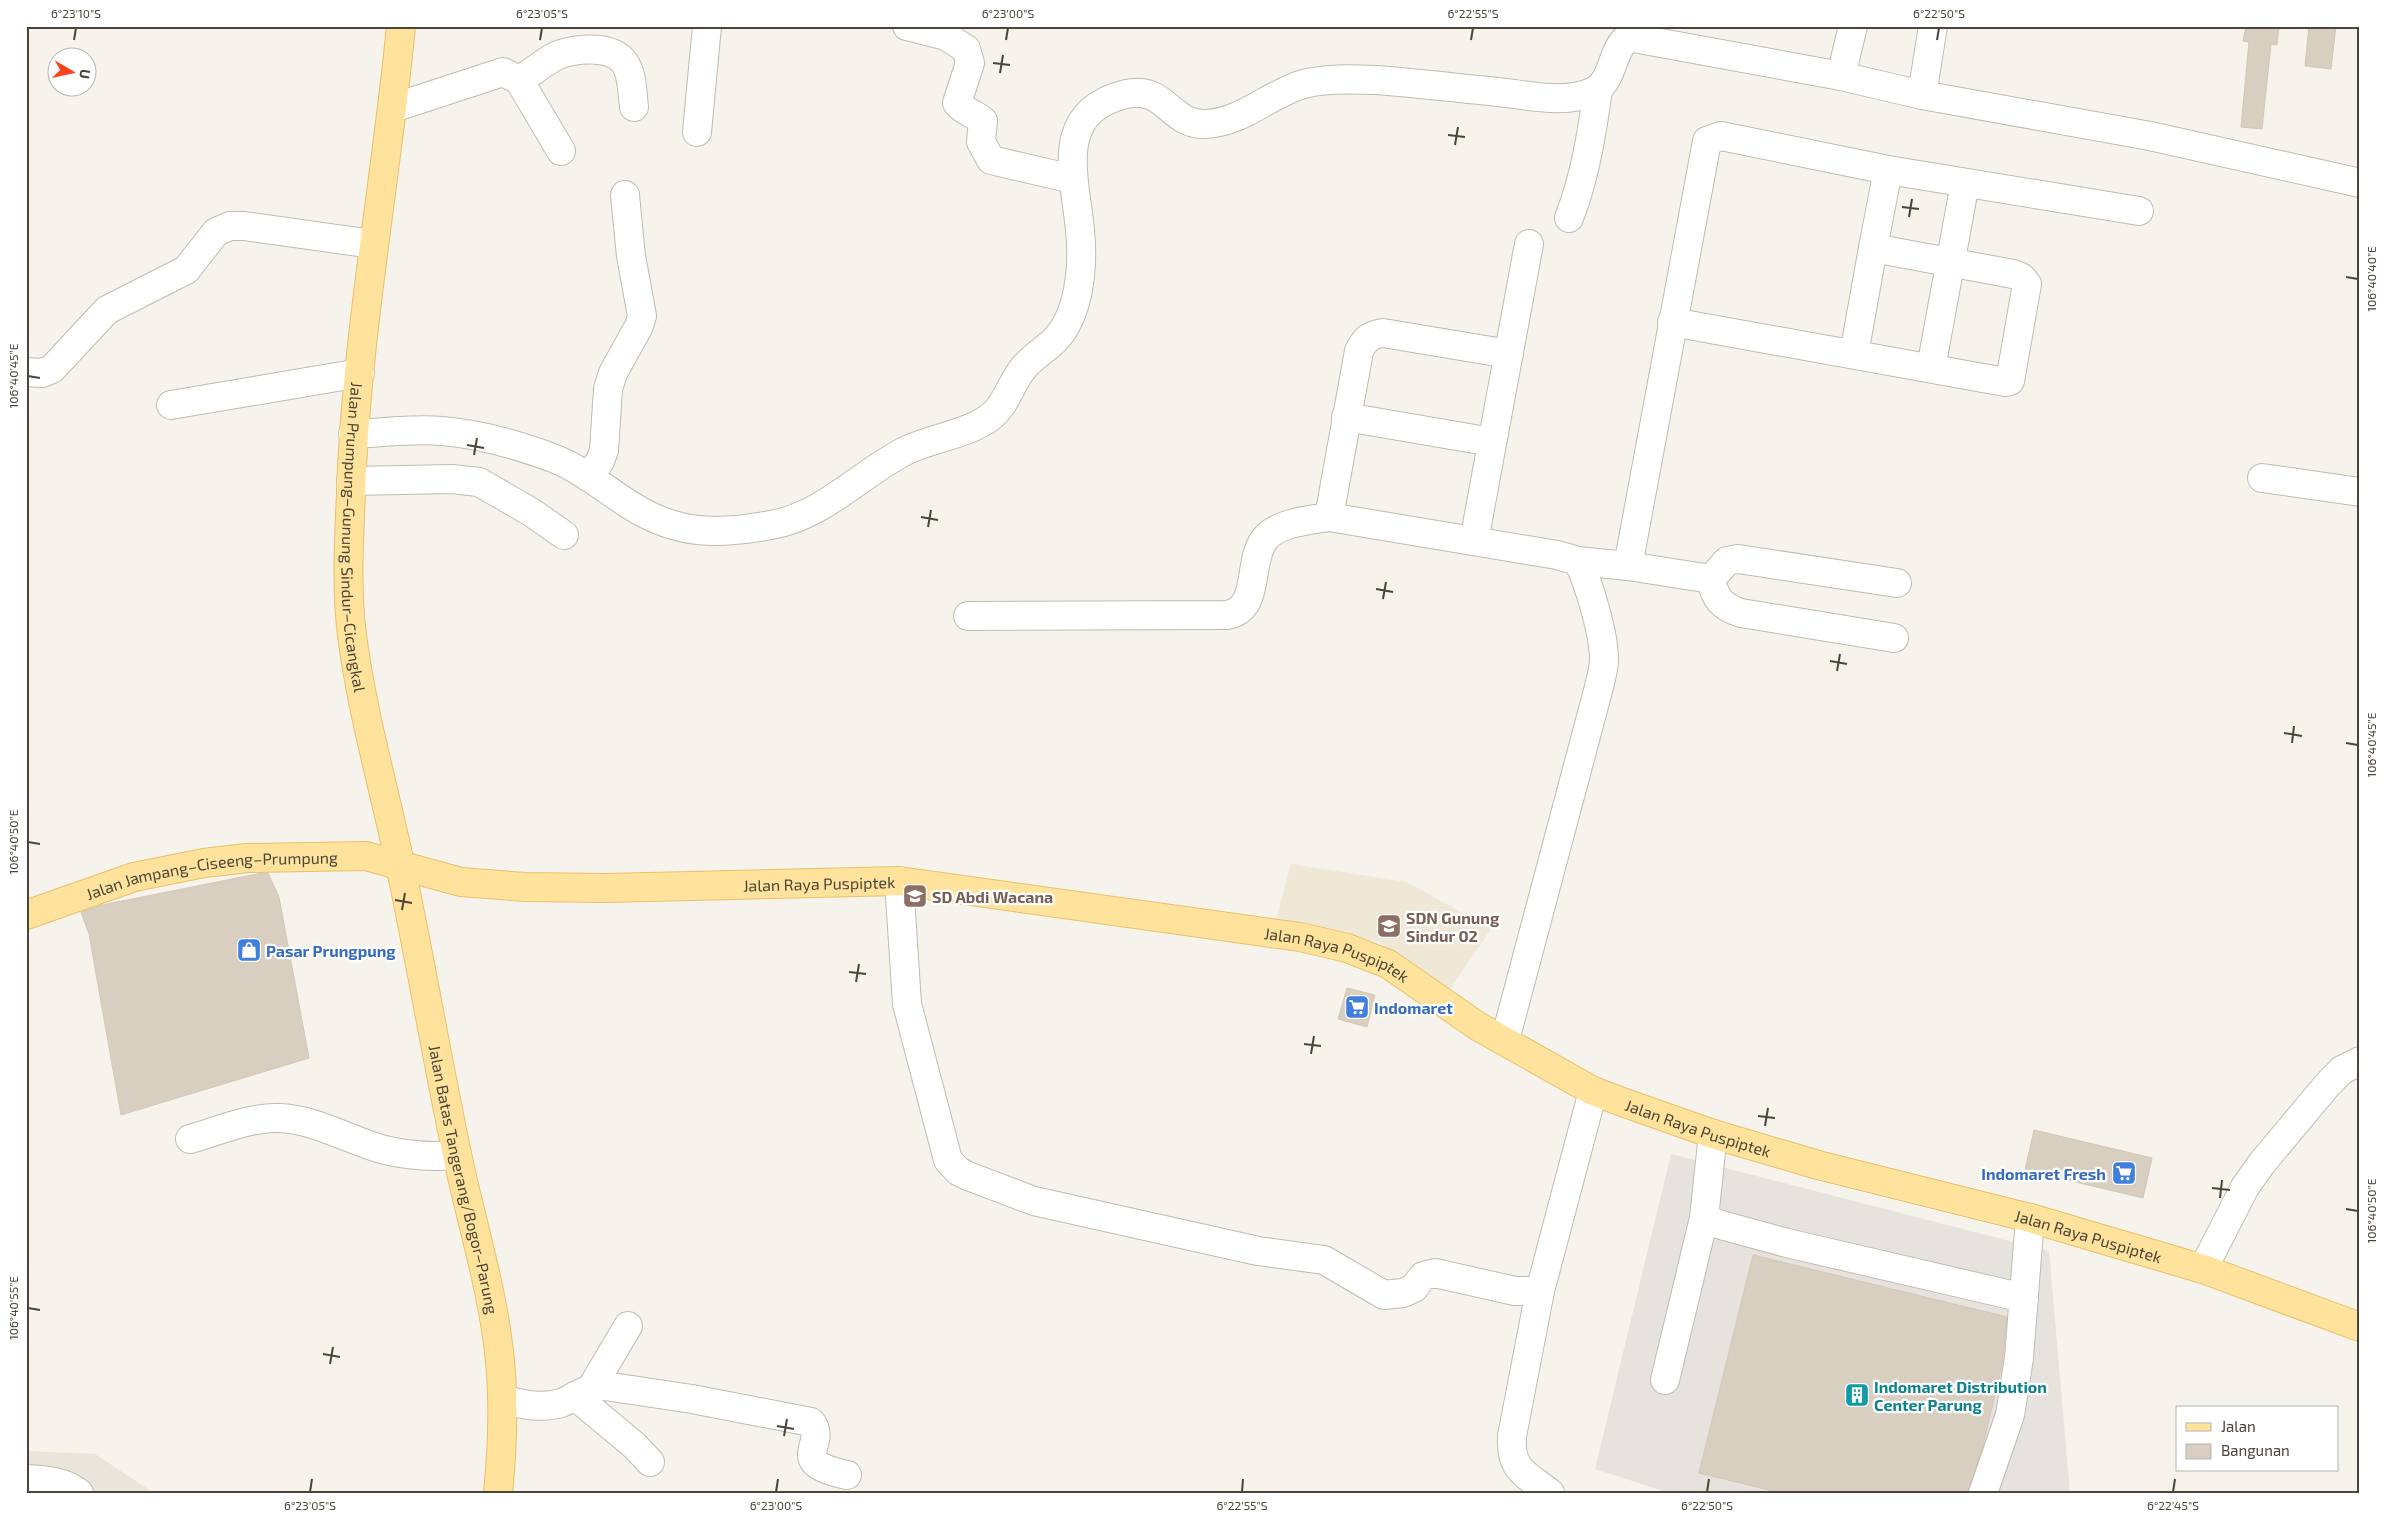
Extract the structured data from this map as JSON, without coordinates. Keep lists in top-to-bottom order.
{
  "streets": {
    "main road": [
      "Jalan Prumpung–Gunung Sindur–Cicangkal",
      "Jalan Jampang–Ciseeng–Prumpung",
      "Jalan Raya Puspiptek",
      "Jalan Batas Tangerang/Bogor–Parung"
    ]
  },
  "crossings": [
    ["Jalan Prumpung–Gunung Sindur–Cicangkal", "Jalan Jampang–Ciseeng–Prumpung"],
    ["Jalan Prumpung–Gunung Sindur–Cicangkal", "Jalan Raya Puspiptek"],
    ["Jalan Prumpung–Gunung Sindur–Cicangkal", "Jalan Batas Tangerang/Bogor–Parung"],
    ["Jalan Jampang–Ciseeng–Prumpung", "Jalan Raya Puspiptek"],
    ["Jalan Jampang–Ciseeng–Prumpung", "Jalan Batas Tangerang/Bogor–Parung"],
    ["Jalan Raya Puspiptek", "Jalan Batas Tangerang/Bogor–Parung"]
  ],
  "places": {
    "school or university": ["SD Abdi Wacana", "SDN Gunung Sindur 02"],
    "shop": ["Pasar Prungpung"],
    "supermarket": ["Indomaret", "Indomaret Fresh"],
    "building": ["Indomaret Distribution Center Parung"]
  },
  "legend": ["Jalan", "Bangunan"],
  "north": "right",
  "coordinates": [
    "6°23'10\"S",
    "6°23'05\"S",
    "6°23'00\"S",
    "6°22'55\"S",
    "6°22'50\"S",
    "106°40'40\"E",
    "106°40'45\"E",
    "106°40'50\"E",
    "106°40'55\"E",
    "6°22'45\"S"
  ]
}
